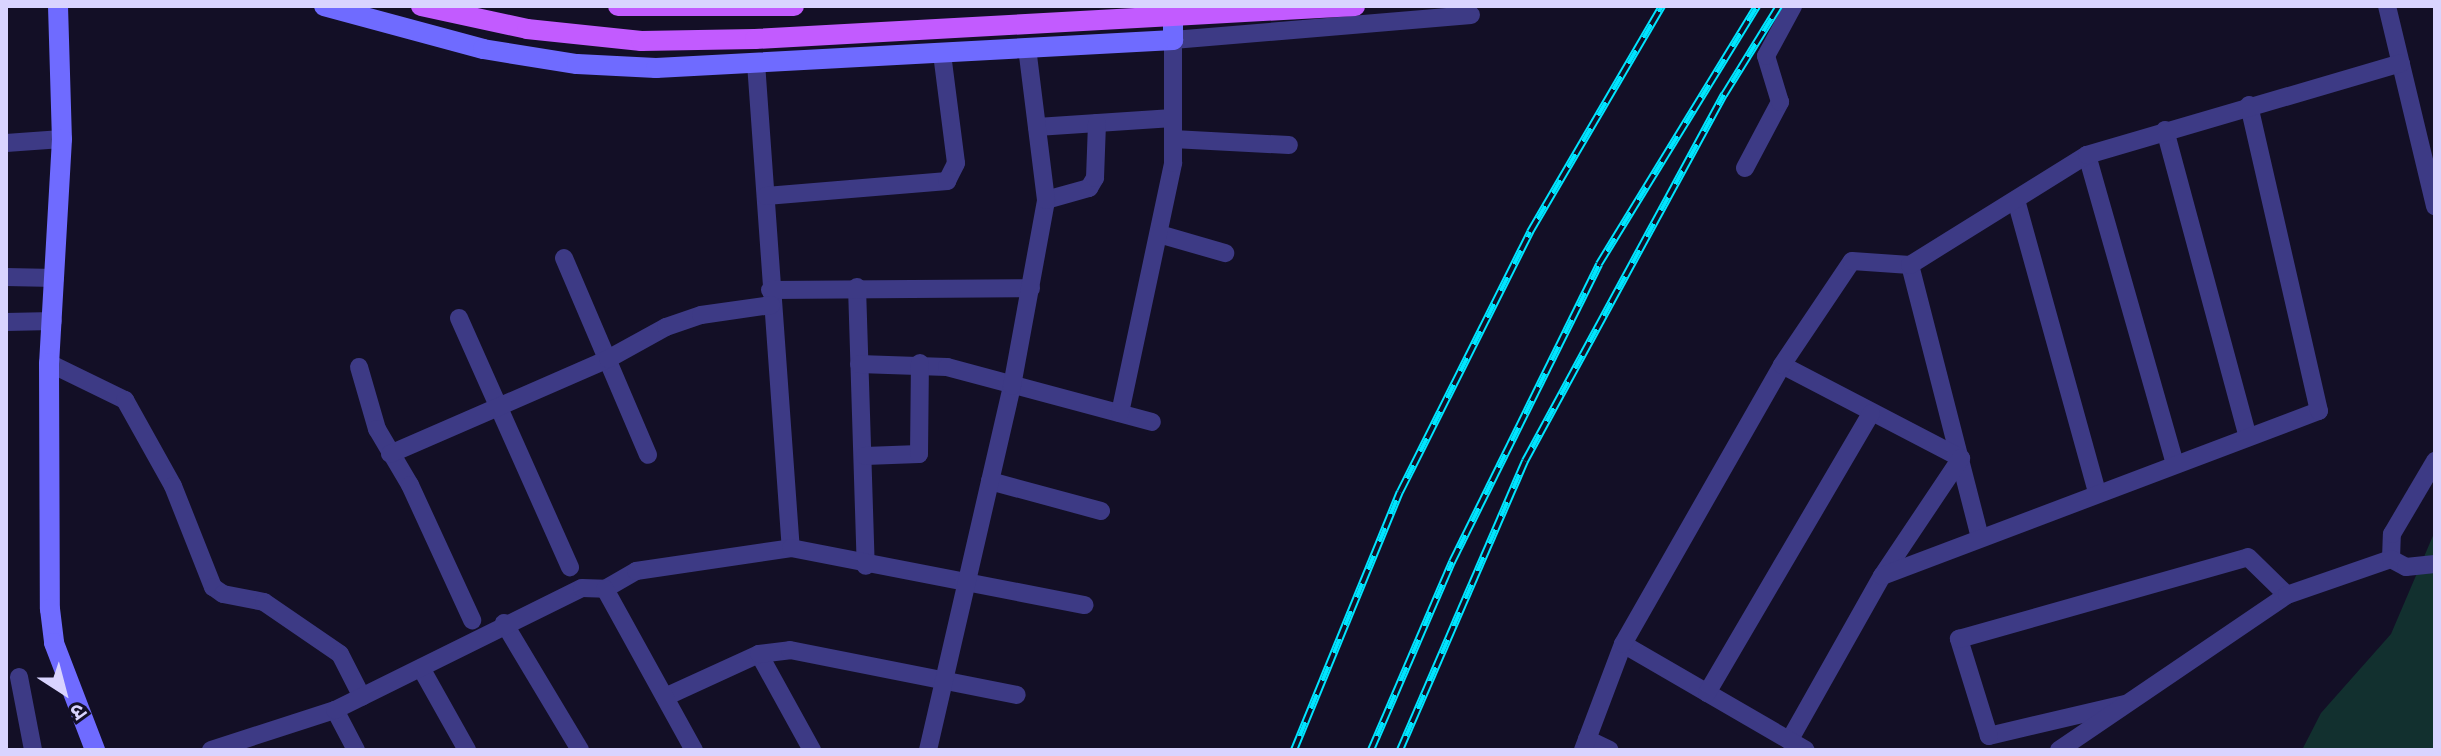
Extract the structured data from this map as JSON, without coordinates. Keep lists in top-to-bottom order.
{
  "north": "bottom right"
}
